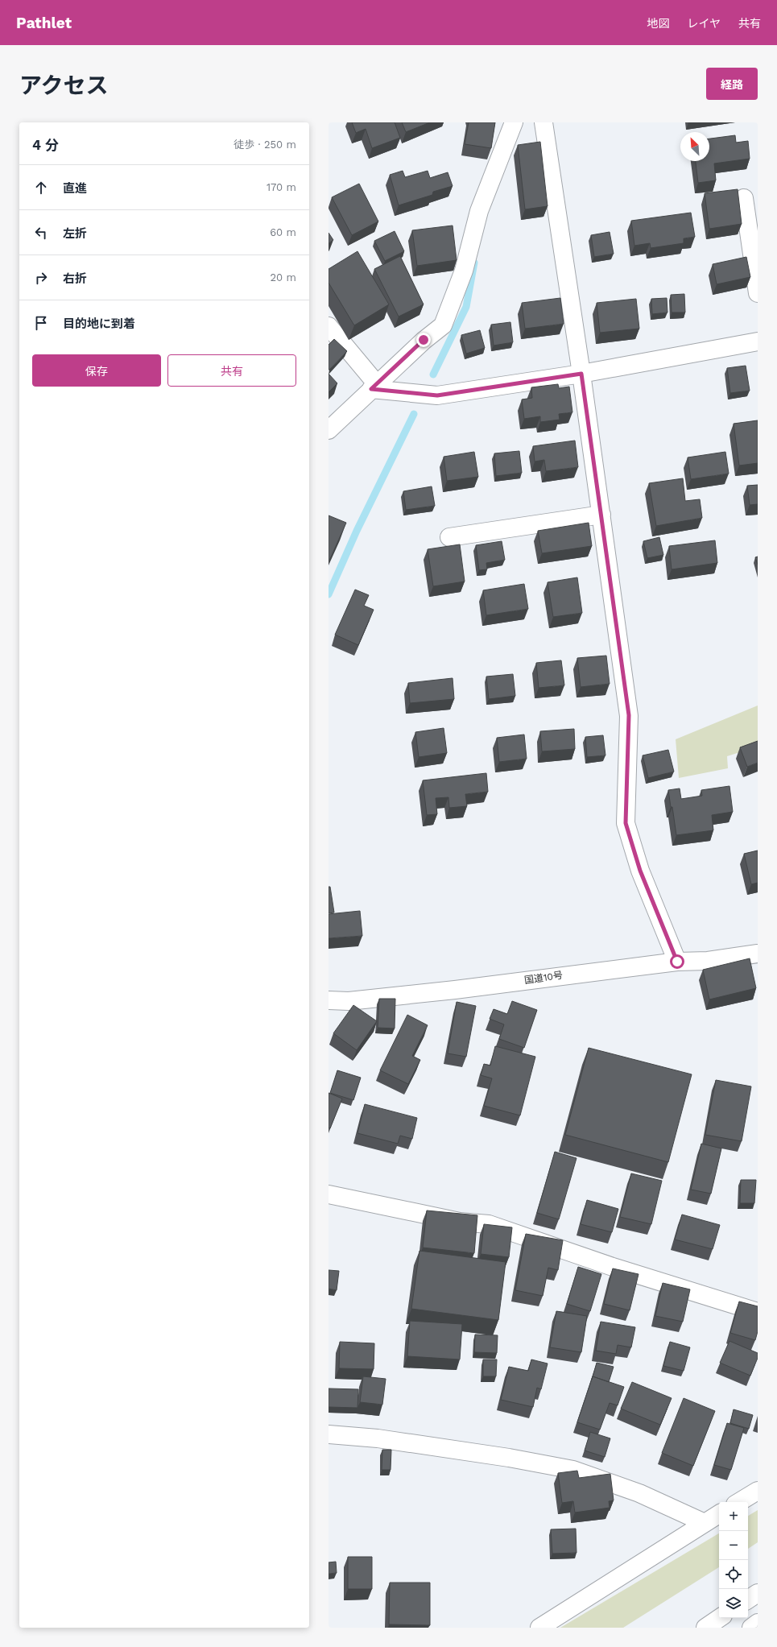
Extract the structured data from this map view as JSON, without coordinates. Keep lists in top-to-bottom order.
{
  "streets": {
    "main road": ["国道10号"]
  },
  "north": "top left",
  "page": {
    "header": "Pathlet",
    "nav": ["地図", "レイヤ", "共有"],
    "title": "アクセス",
    "buttons": [
      "経路",
      ["保存", "共有"]
    ],
    "heading": ["4 分", "徒歩 · 250 m"],
    "list": [
      ["直進", "170 m"],
      ["左折", "60 m"],
      ["右折", "20 m"],
      "目的地に到着"
    ],
    "map_buttons": ["+", "−"]
  }
}
